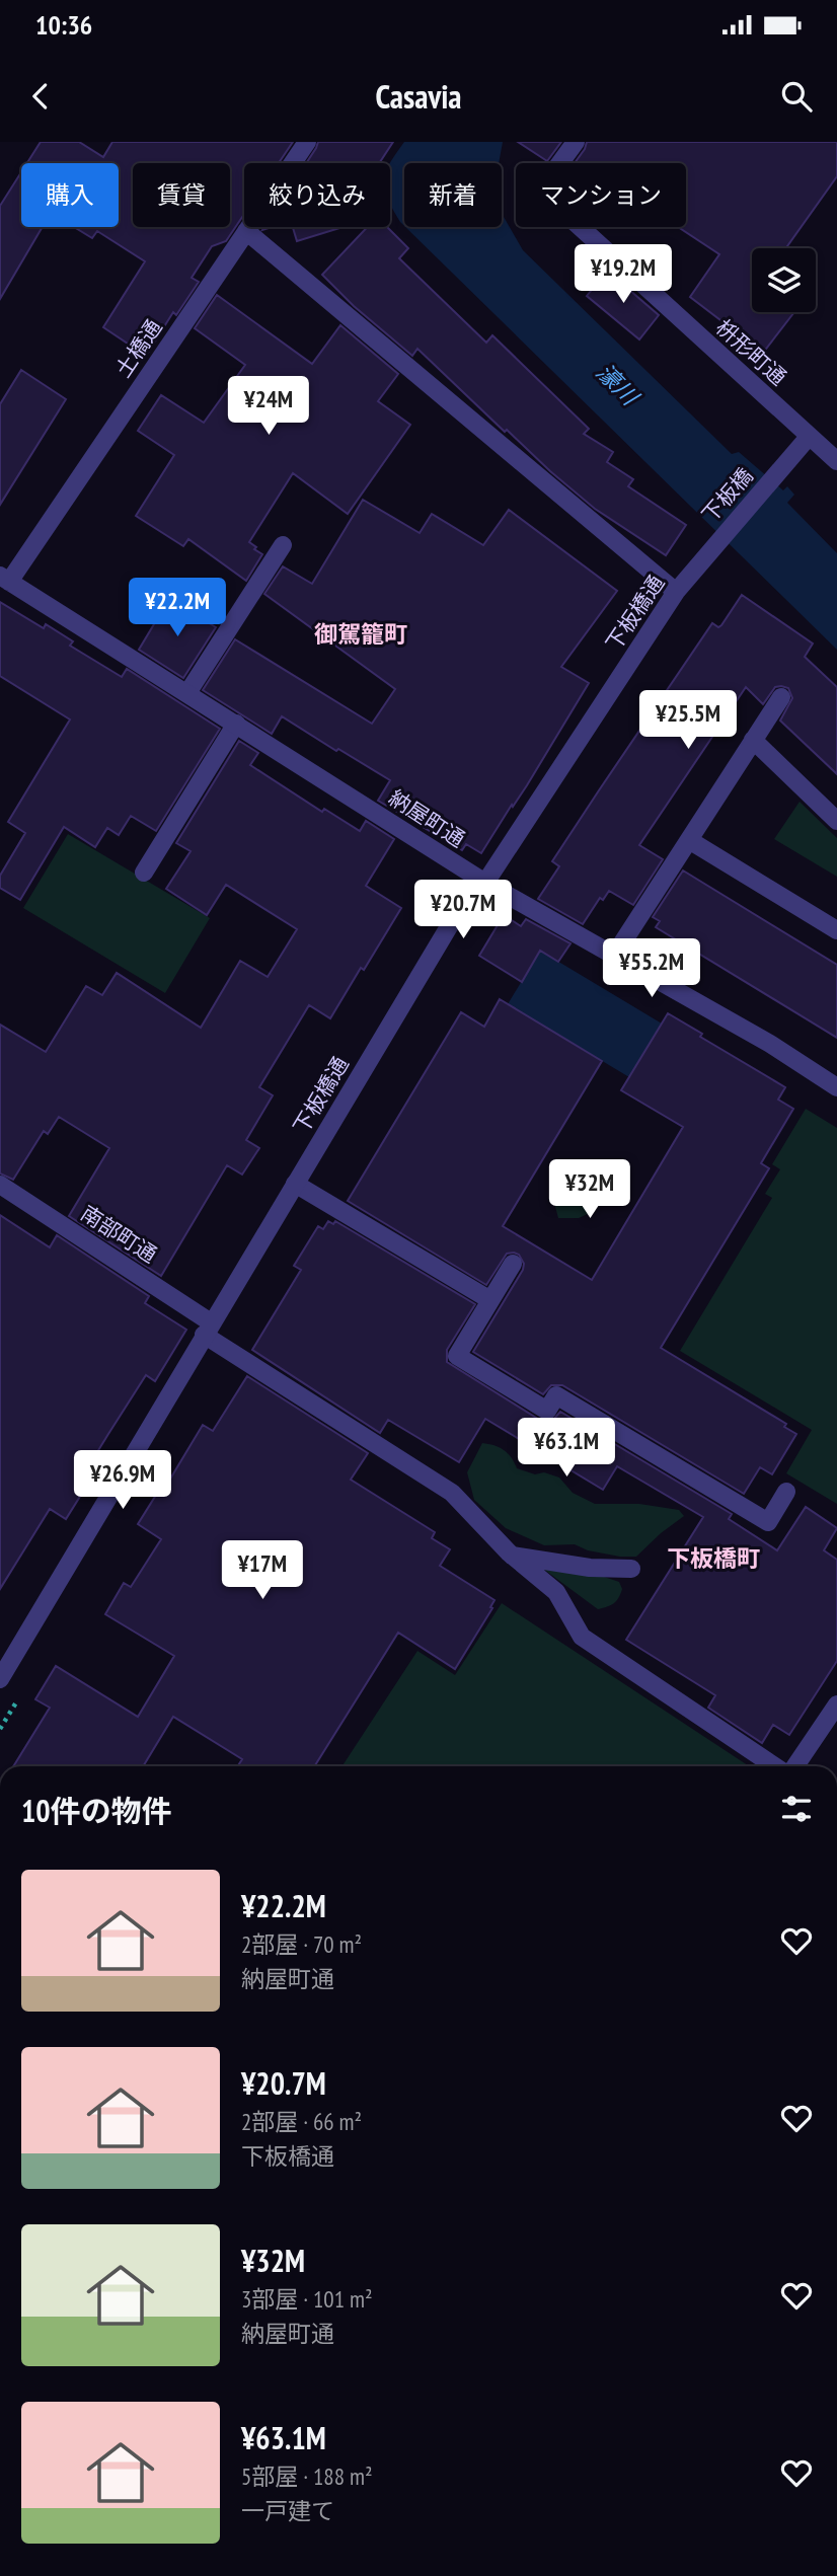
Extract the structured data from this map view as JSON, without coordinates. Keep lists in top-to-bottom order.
{
  "streets": {
    "street": [
      "土橋通",
      "枡形町通",
      "下板橋",
      "下板橋通",
      "納屋町通",
      "南部町通"
    ]
  },
  "crossings": [
    ["土橋通", "納屋町通"],
    ["枡形町通", "下板橋"],
    ["下板橋", "下板橋通"],
    ["下板橋通", "納屋町通"],
    ["下板橋通", "南部町通"]
  ],
  "districts": ["御駕籠町", "下板橋町"],
  "water": ["濠川"],
  "page": {
    "status": "10:36",
    "header": "Casavia",
    "chip": [
      "購入",
      "賃貸",
      "絞り込み",
      "新着",
      "マンション"
    ],
    "price": [
      "¥19.2M",
      "¥24M",
      "¥22.2M",
      "¥25.5M",
      "¥20.7M",
      "¥55.2M",
      "¥32M",
      "¥63.1M",
      "¥26.9M",
      "¥17M"
    ],
    "heading": "10件の物件",
    "list": [
      {
        "name": "¥22.2M",
        "note": "2部屋 · 70 m² · 納屋町通"
      },
      {
        "name": "¥20.7M",
        "note": "2部屋 · 66 m² · 下板橋通"
      },
      {
        "name": "¥32M",
        "note": "3部屋 · 101 m² · 納屋町通"
      },
      {
        "name": "¥63.1M",
        "note": "5部屋 · 188 m² · 一戸建て"
      }
    ]
  }
}
